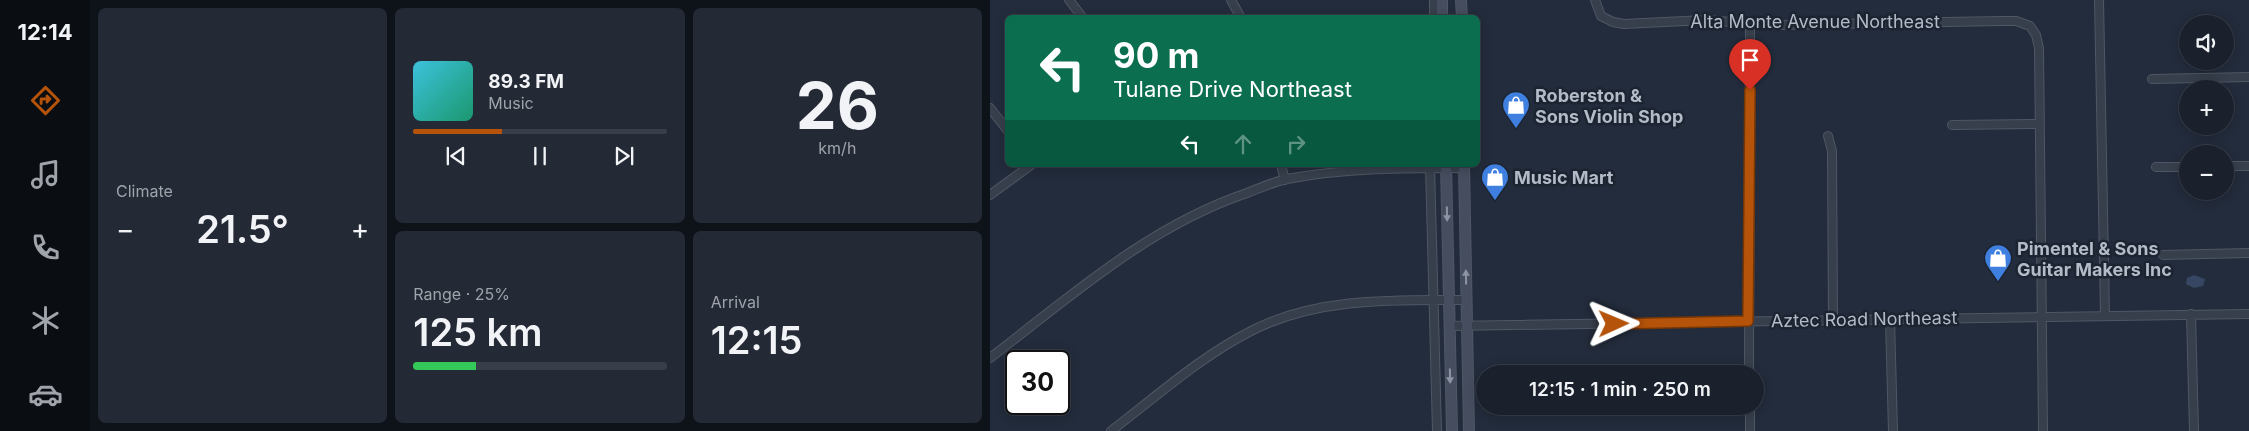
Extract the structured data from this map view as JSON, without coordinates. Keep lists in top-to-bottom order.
{
  "streets": {
    "street": ["Alta Monte Avenue Northeast", "Aztec Road Northeast"]
  },
  "places": {
    "shop": ["Roberston & Sons Violin Shop", "Music Mart", "Pimentel & Sons Guitar Makers Inc"]
  },
  "page": {
    "tabs": "12:14",
    "tile": [
      "Climate",
      ["26", "km/h"],
      ["Range · 25%", "125 km"],
      ["Arrival", "12:15"]
    ],
    "map_buttons": ["+", "−"],
    "turn": ["90 m", "Tulane Drive Northeast"],
    "song": ["89.3 FM", "Music"],
    "heat": ["−", "21.5°", "+"],
    "limit": "30",
    "trip": "12:15 · 1 min · 250 m"
  }
}
